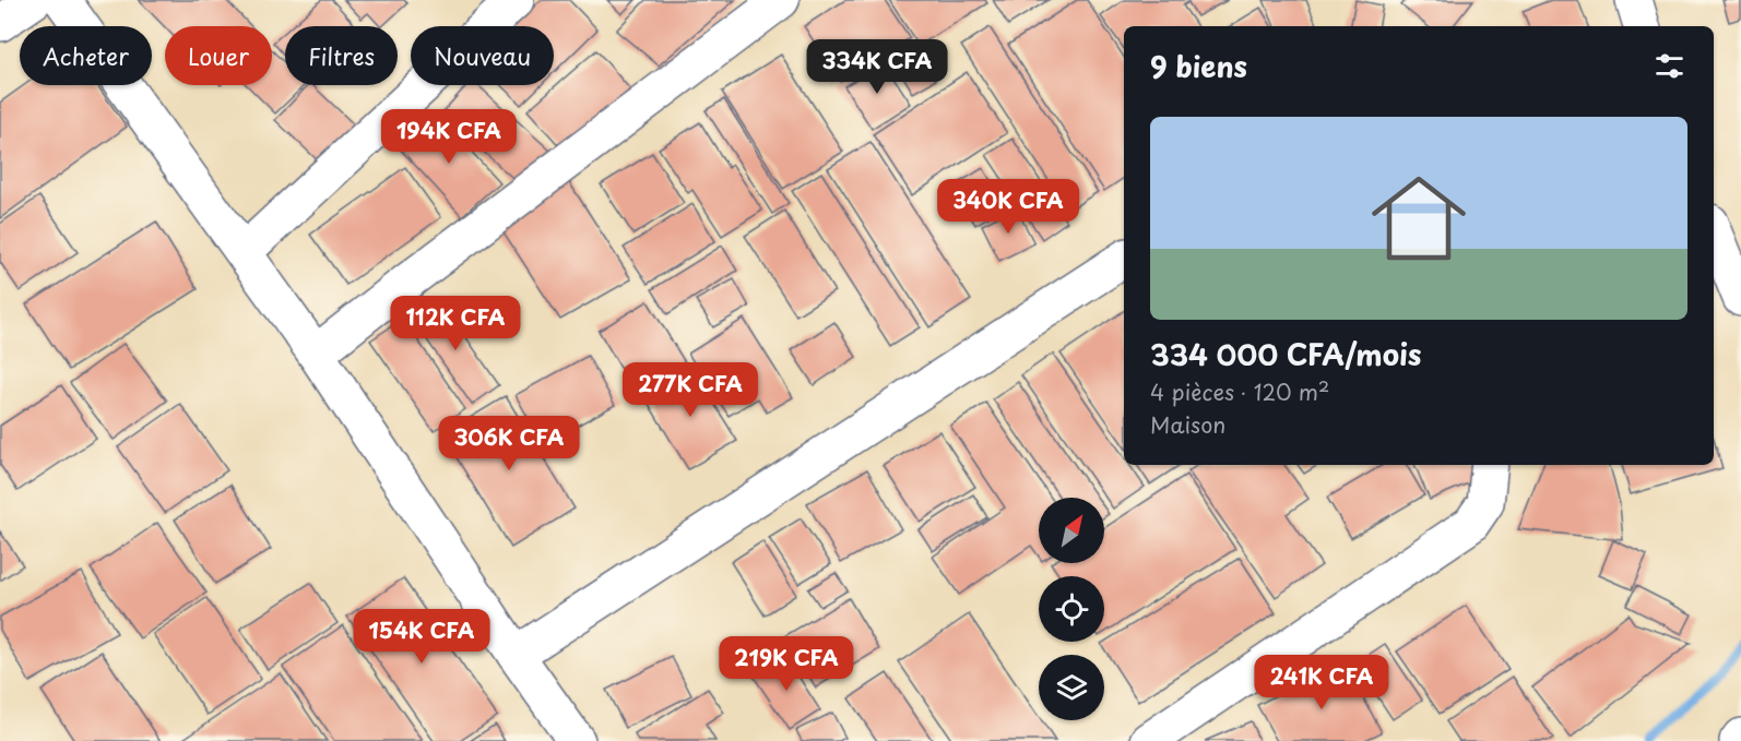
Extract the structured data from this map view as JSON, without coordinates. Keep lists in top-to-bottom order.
{
  "north": "top right",
  "page": {
    "chip": [
      "Acheter",
      "Louer",
      "Filtres",
      "Nouveau"
    ],
    "heading": "9 biens",
    "price": [
      "334K CFA",
      "194K CFA",
      "340K CFA",
      "112K CFA",
      "277K CFA",
      "306K CFA",
      "154K CFA",
      "219K CFA",
      "241K CFA"
    ],
    "list": [
      {
        "name": "334 000 CFA/mois",
        "note": "4 pièces · 120 m² · Maison"
      }
    ]
  }
}
